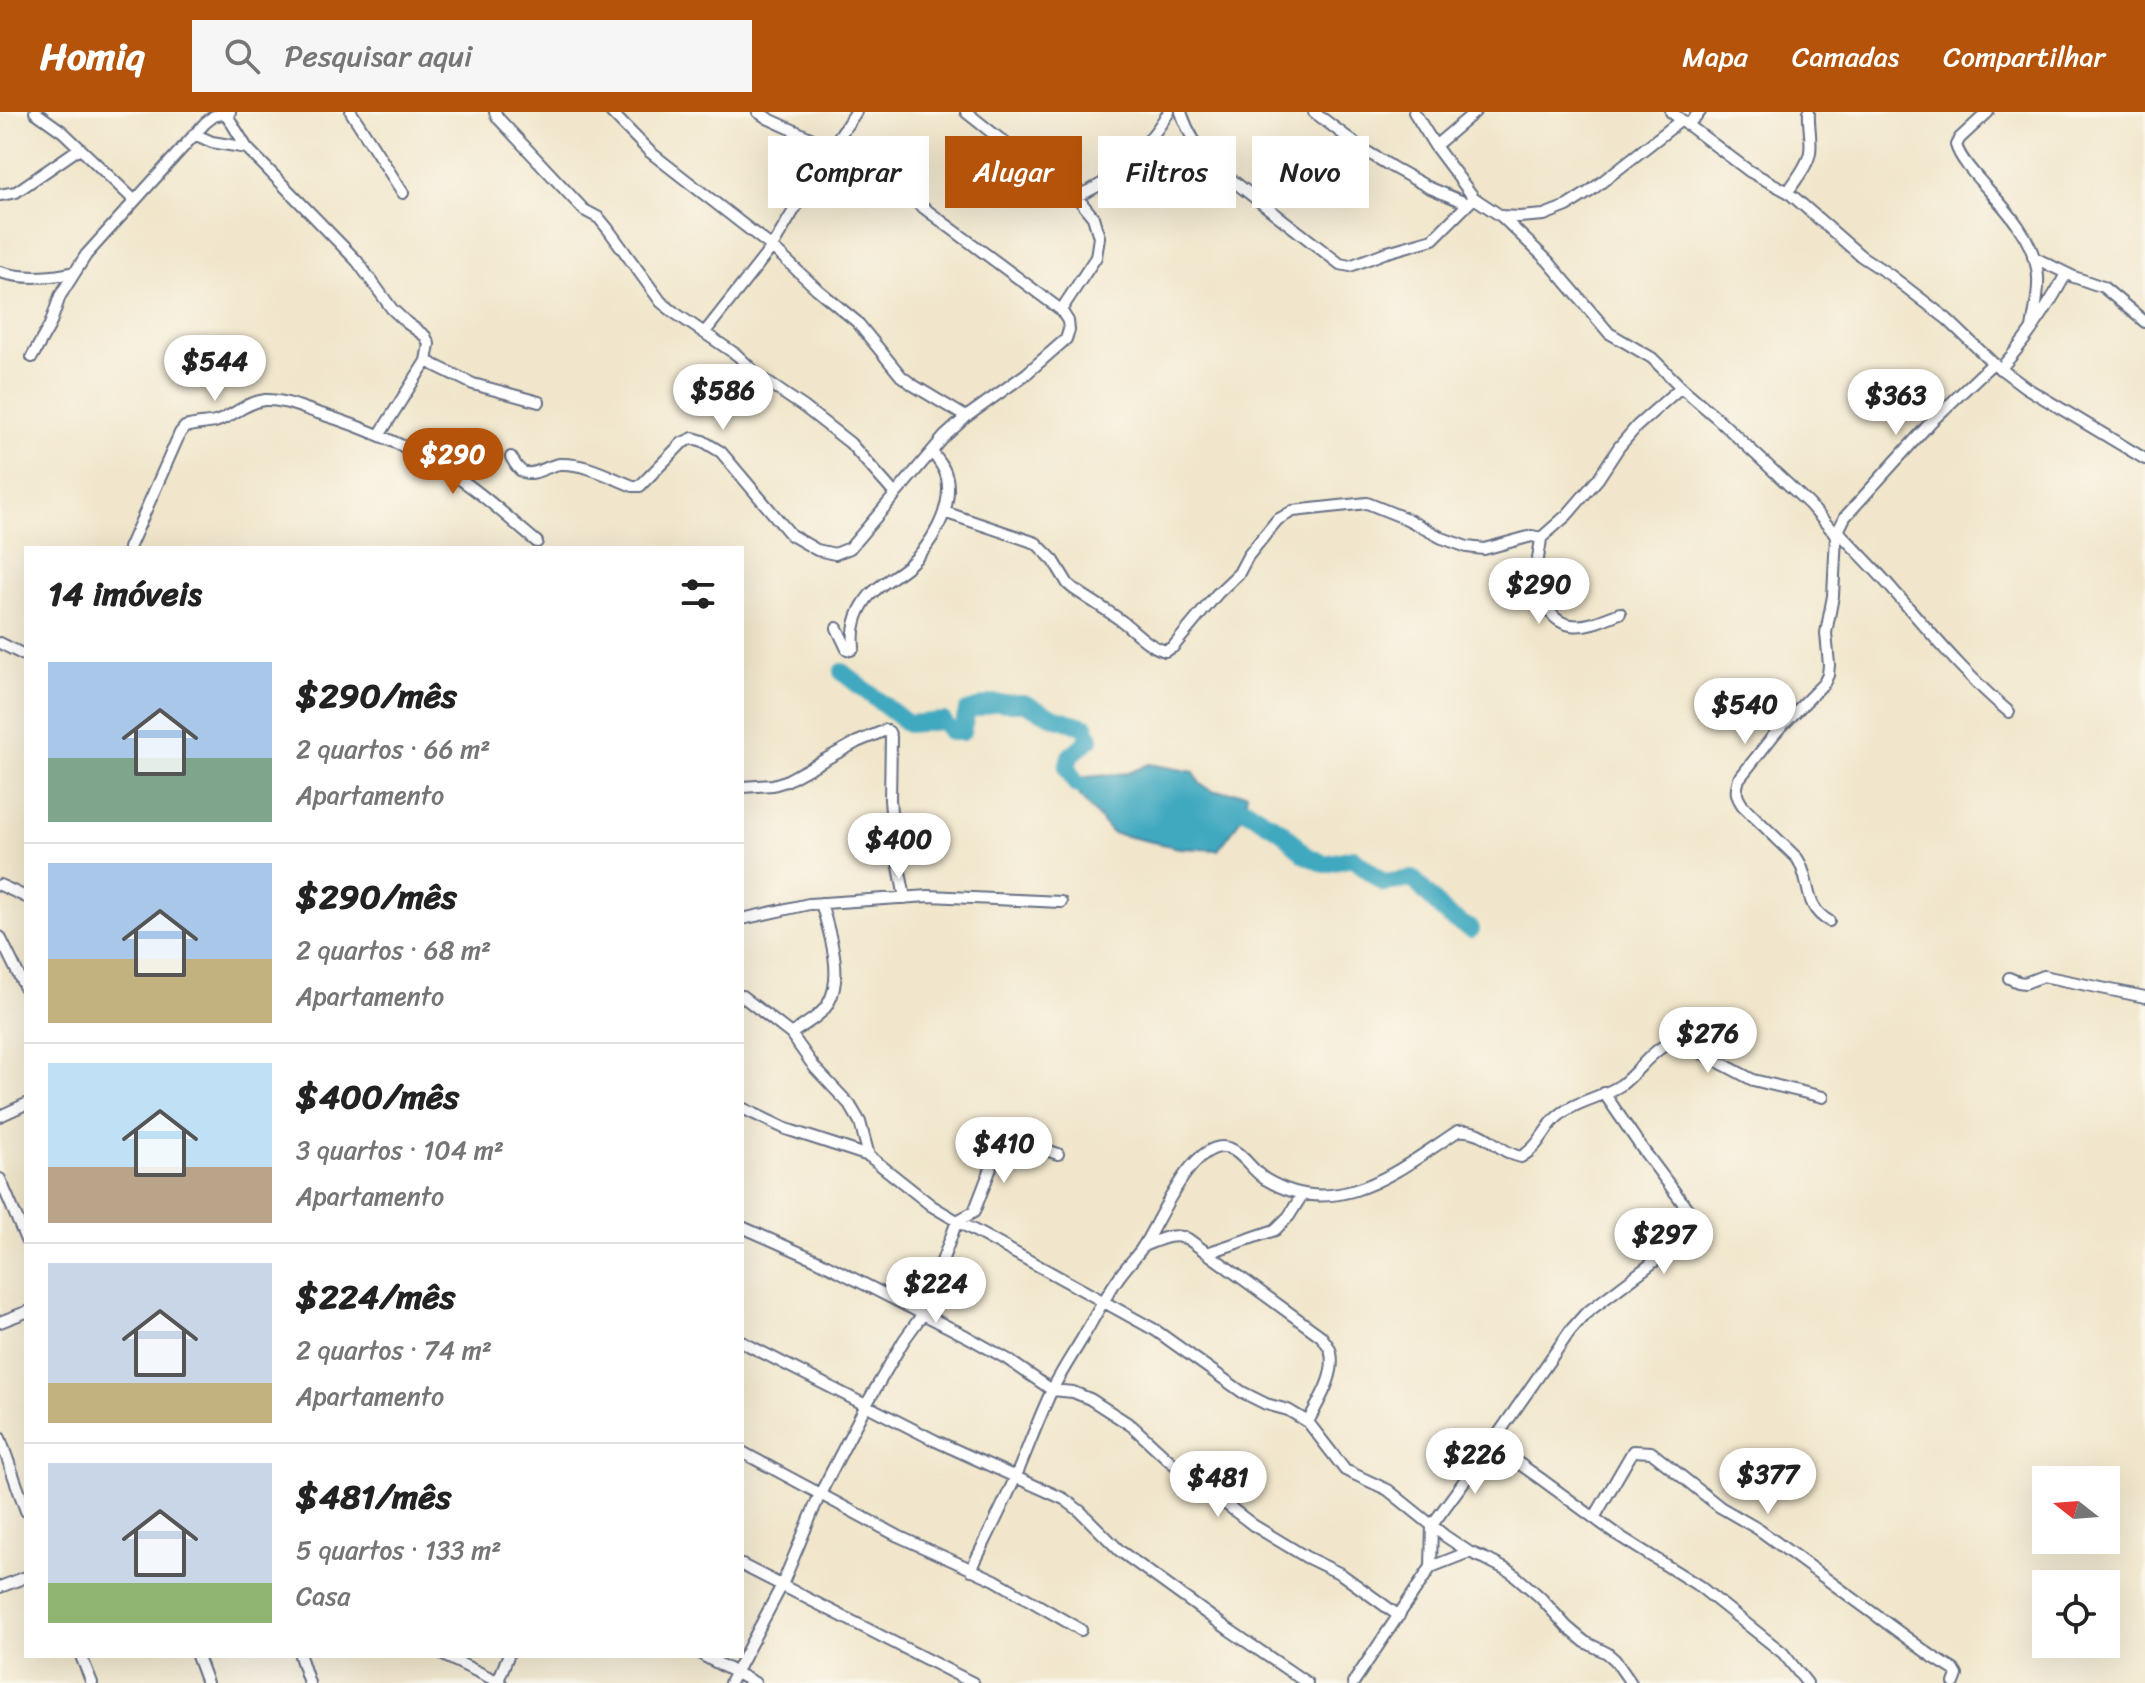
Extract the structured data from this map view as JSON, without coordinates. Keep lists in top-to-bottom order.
{
  "north": "left",
  "page": {
    "header": "Homiq",
    "search": "Pesquisar aqui",
    "nav": ["Mapa", "Camadas", "Compartilhar"],
    "chip": [
      "Comprar",
      "Alugar",
      "Filtros",
      "Novo"
    ],
    "price": [
      "$544",
      "$586",
      "$363",
      "$290",
      "$290",
      "$540",
      "$400",
      "$276",
      "$410",
      "$297",
      "$224",
      "$226",
      "$377",
      "$481"
    ],
    "heading": "14 imóveis",
    "list": [
      {
        "name": "$290/mês",
        "note": "2 quartos · 66 m² · Apartamento"
      },
      {
        "name": "$290/mês",
        "note": "2 quartos · 68 m² · Apartamento"
      },
      {
        "name": "$400/mês",
        "note": "3 quartos · 104 m² · Apartamento"
      },
      {
        "name": "$224/mês",
        "note": "2 quartos · 74 m² · Apartamento"
      },
      {
        "name": "$481/mês",
        "note": "5 quartos · 133 m² · Casa"
      }
    ]
  }
}
